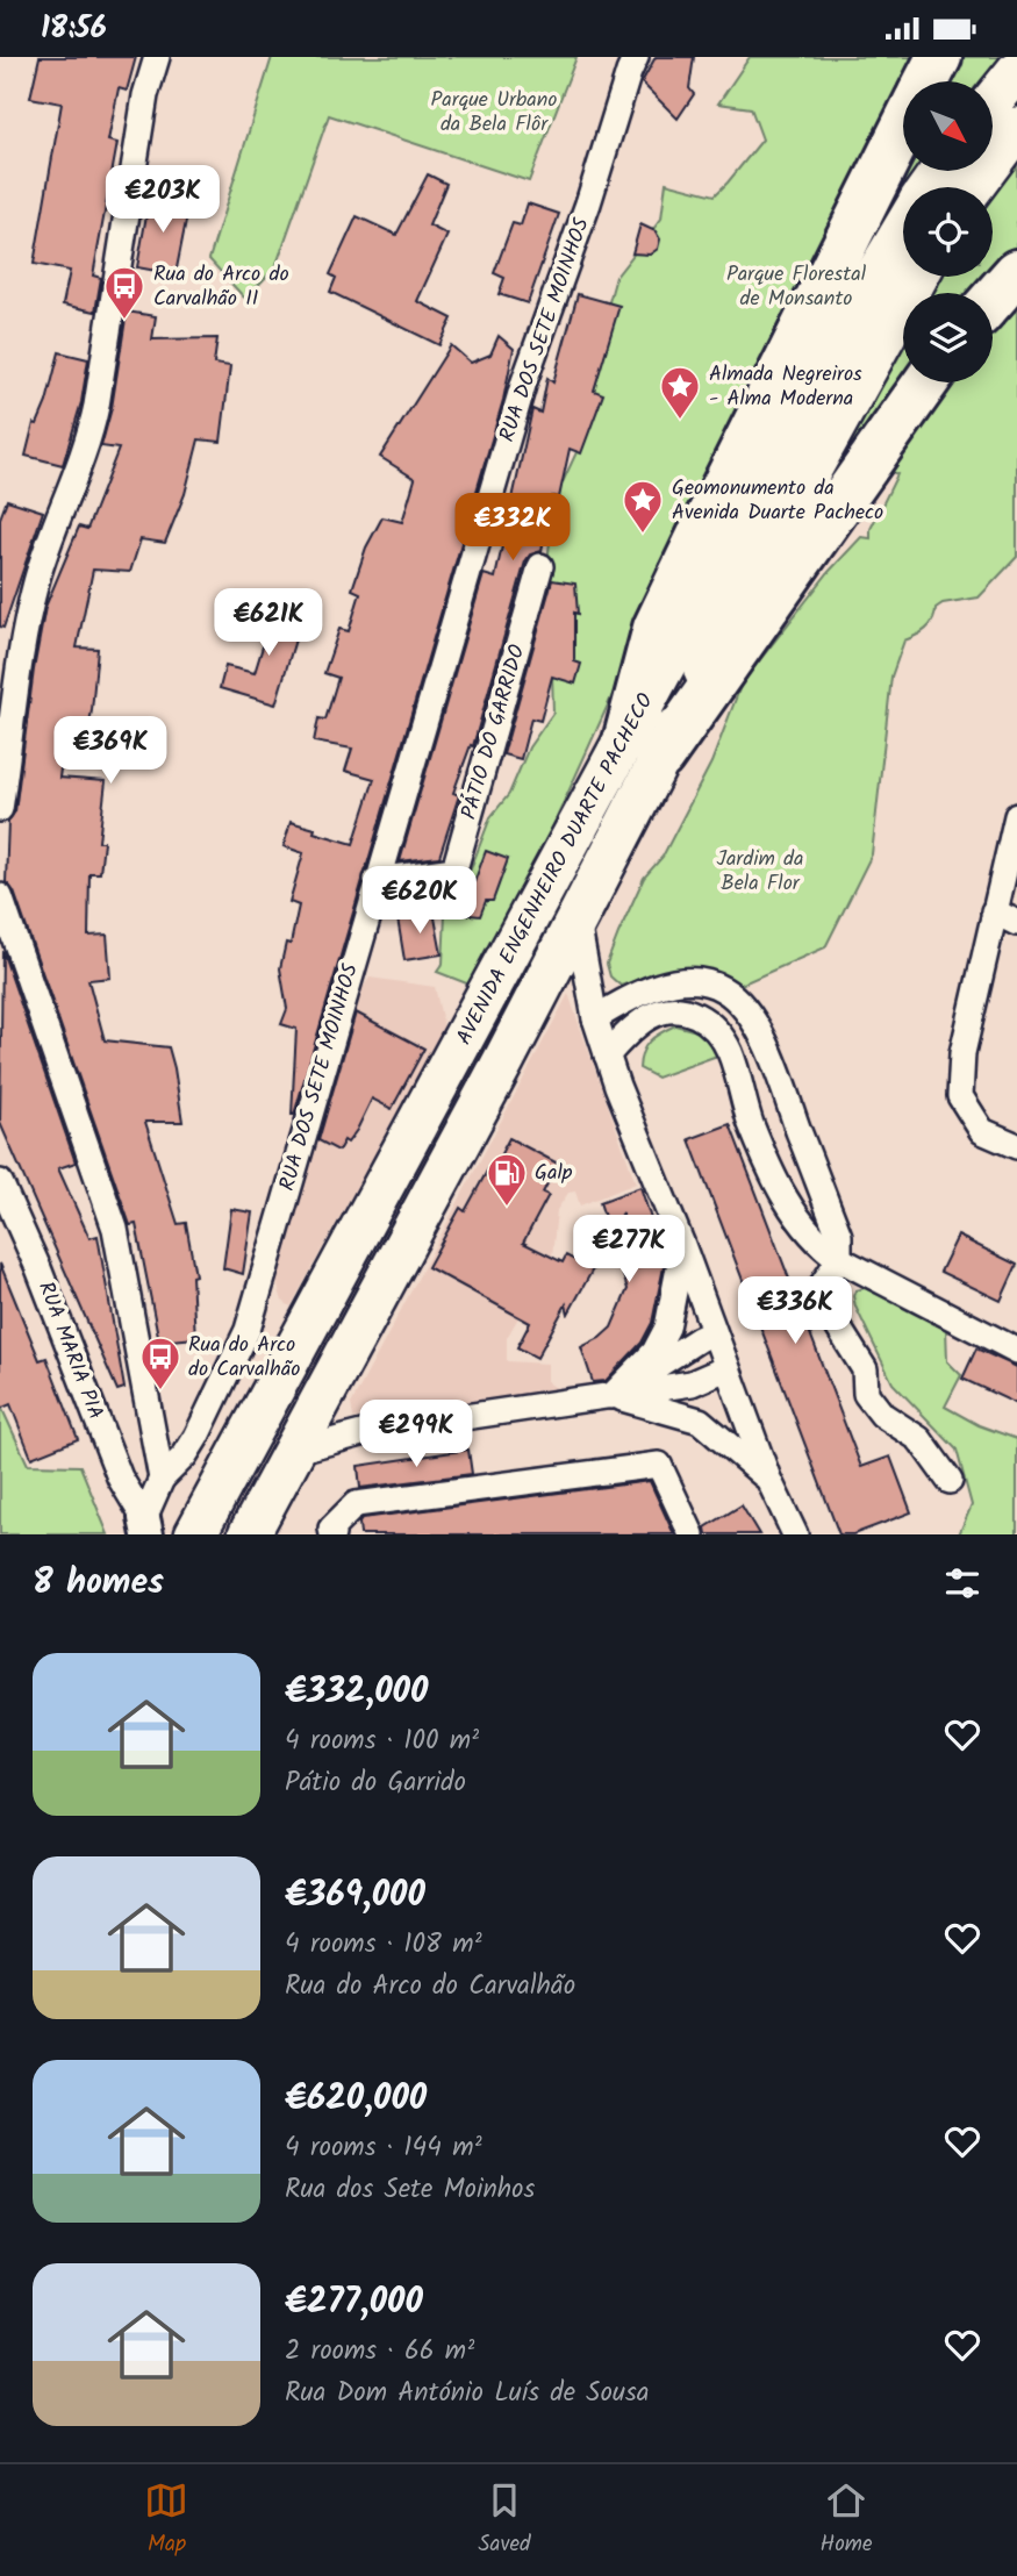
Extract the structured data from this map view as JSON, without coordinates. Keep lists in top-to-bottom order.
{
  "streets": {
    "highway": ["AVENIDA ENGENHEIRO DUARTE PACHECO"],
    "street": ["RUA DOS SETE MOINHOS", "PÁTIO DO GARRIDO", "RUA MARIA PIA"]
  },
  "crossings": [
    ["RUA DOS SETE MOINHOS", "PÁTIO DO GARRIDO"]
  ],
  "parks": ["Parque Urbano da Bela Flôr", "Parque Florestal de Monsanto", "Jardim da Bela Flor"],
  "places": {
    "bus stop": ["Rua do Arco do Carvalhão II", "Rua do Arco do Carvalhão"],
    "place": ["Almada Negreiros - Alma Moderna", "Geomonumento da Avenida Duarte Pacheco"],
    "fuel station": ["Galp"]
  },
  "north": "bottom right",
  "page": {
    "status": "18:56",
    "price": [
      "€203K",
      "€332K",
      "€621K",
      "€369K",
      "€620K",
      "€277K",
      "€336K",
      "€299K"
    ],
    "heading": "8 homes",
    "list": [
      {
        "name": "€332,000",
        "note": "4 rooms · 100 m² · Pátio do Garrido"
      },
      {
        "name": "€369,000",
        "note": "4 rooms · 108 m² · Rua do Arco do Carvalhão"
      },
      {
        "name": "€620,000",
        "note": "4 rooms · 144 m² · Rua dos Sete Moinhos"
      },
      {
        "name": "€277,000",
        "note": "2 rooms · 66 m² · Rua Dom António Luís de Sousa"
      }
    ],
    "tabs": ["Map", "Saved", "Home"]
  }
}
